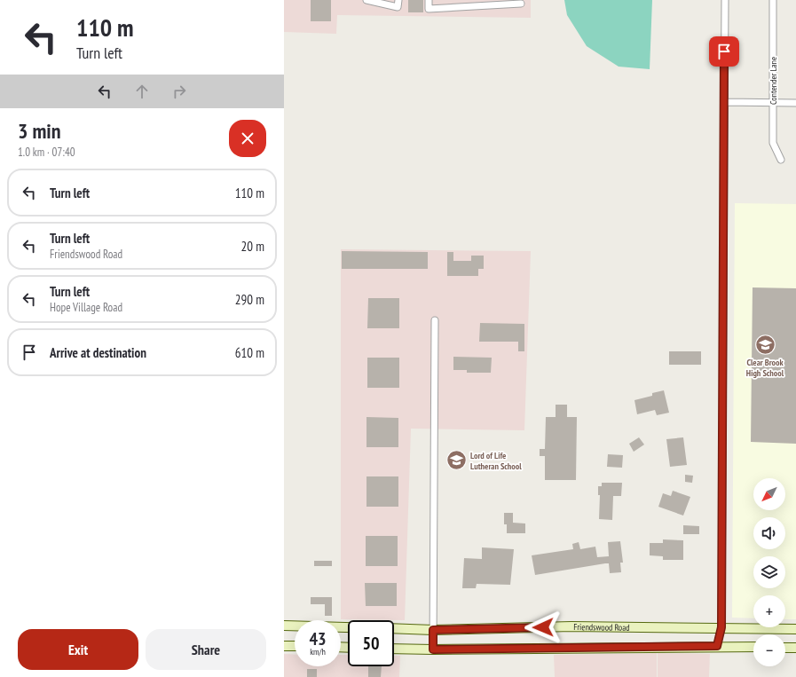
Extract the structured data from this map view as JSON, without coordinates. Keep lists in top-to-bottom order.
{
  "streets": {
    "main road": ["Friendswood Road"],
    "street": ["Contender Lane"]
  },
  "places": {
    "school or university": ["Clear Brook High School", "Lord of Life Lutheran School"]
  },
  "north": "bottom left",
  "page": {
    "turn": ["110 m", "Turn left"],
    "heading": ["3 min", "1.0 km · 07:40"],
    "list": [
      {
        "name": "Turn left",
        "value": "110 m"
      },
      {
        "name": "Turn left",
        "note": "Friendswood Road",
        "value": "20 m"
      },
      {
        "name": "Turn left",
        "note": "Hope Village Road",
        "value": "290 m"
      },
      {
        "name": "Arrive at destination",
        "value": "610 m"
      }
    ],
    "map_buttons": ["+", "−"],
    "speed": "43 km/h",
    "limit": "50",
    "buttons": ["Exit", "Share"]
  }
}
